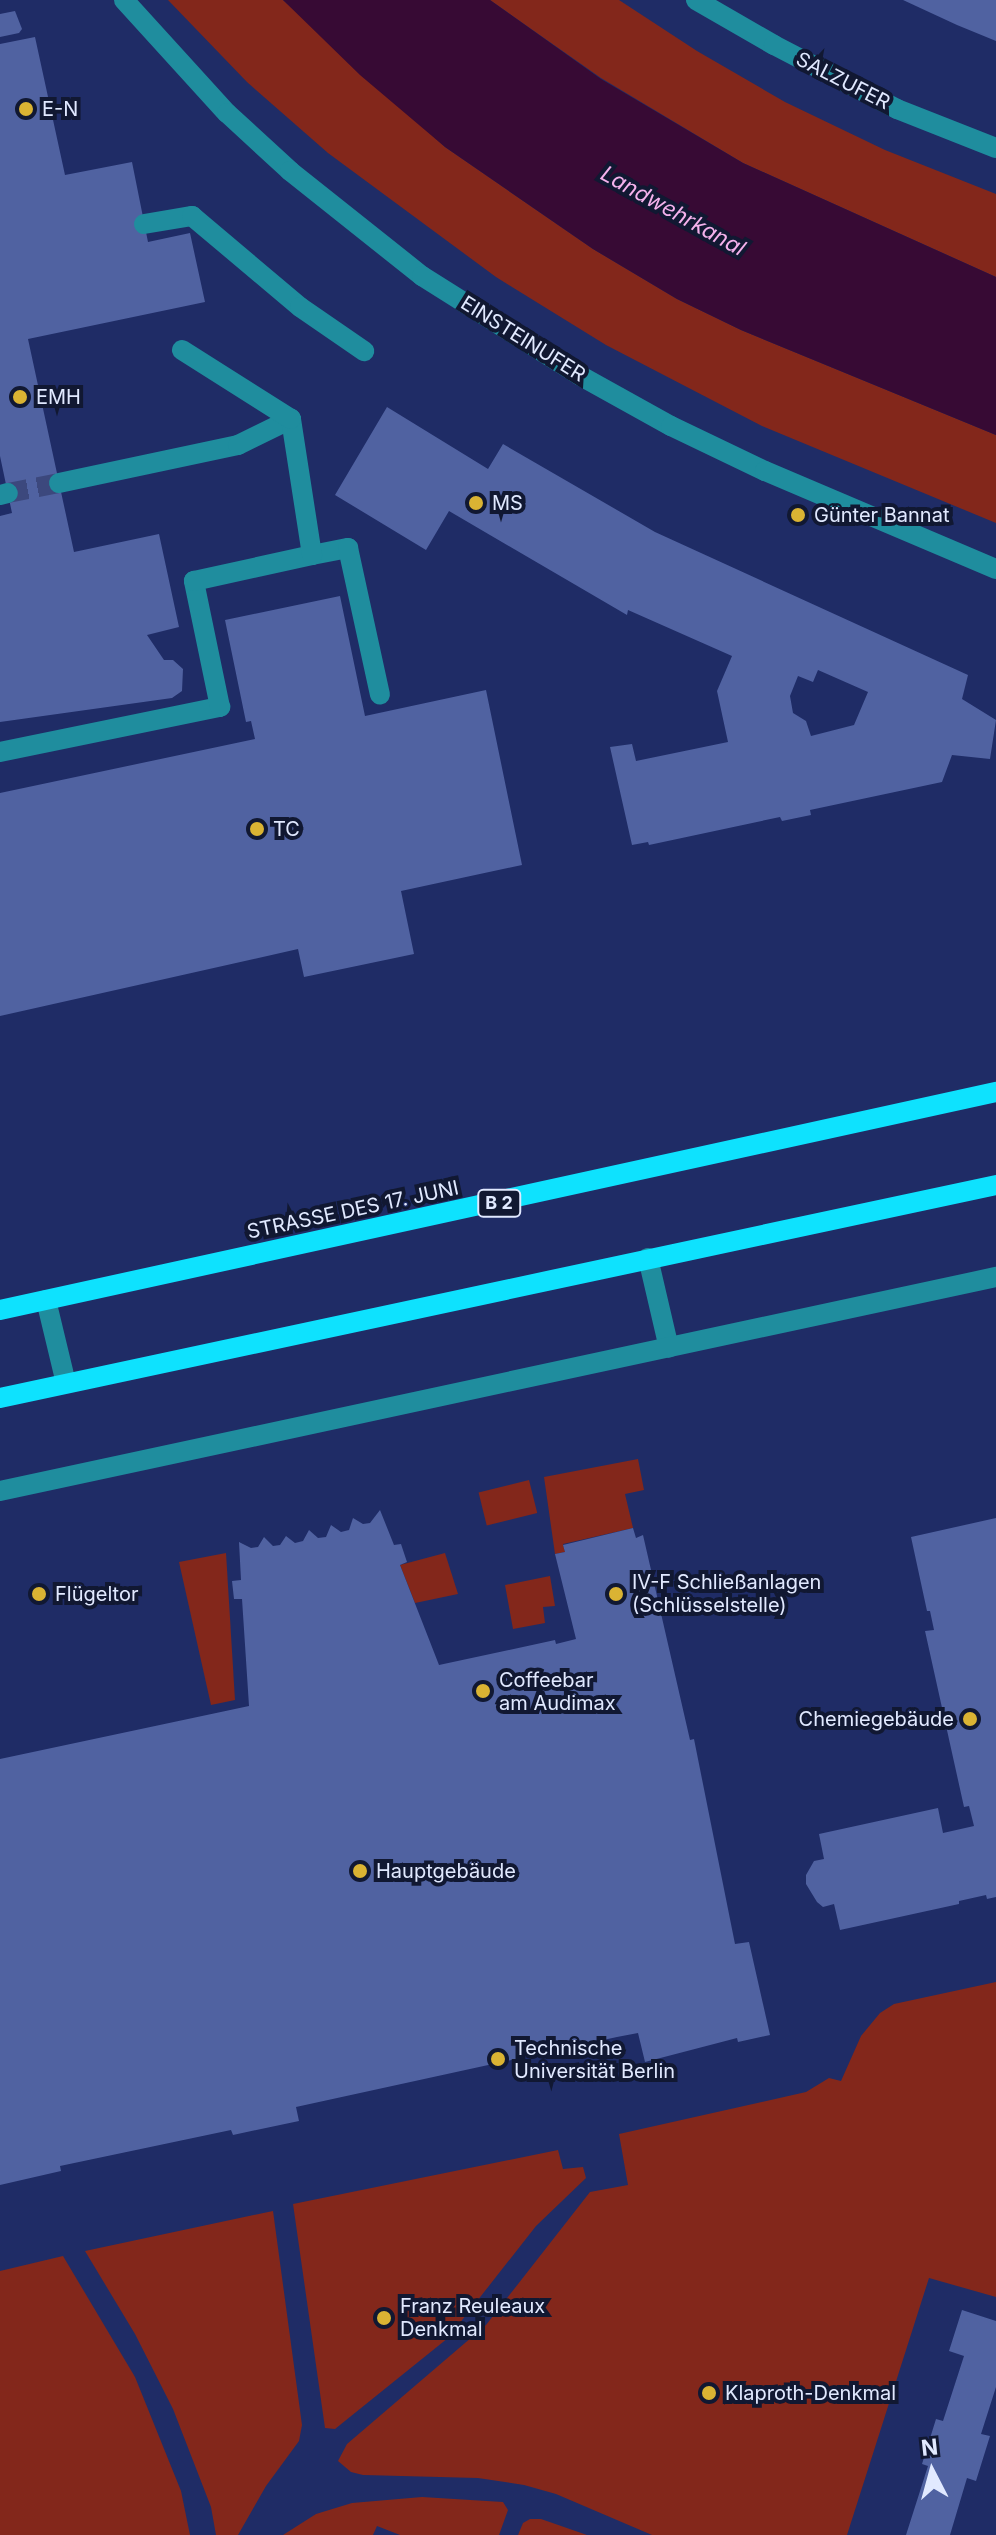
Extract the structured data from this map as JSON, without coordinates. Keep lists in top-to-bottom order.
{
  "streets": {
    "main road": ["B 2", "STRASSE DES 17. JUNI"],
    "street": ["SALZUFER", "EINSTEINUFER"]
  },
  "water": ["Landwehrkanal"],
  "places": [
    "E-N",
    "EMH",
    "MS",
    "Günter Bannat",
    "TC",
    "Flügeltor",
    "IV-F Schließanlagen (Schlüsselstelle)",
    "Coffeebar am Audimax",
    "Chemiegebäude",
    "Hauptgebäude",
    "Technische Universität Berlin",
    "Franz Reuleaux Denkmal",
    "Klaproth-Denkmal"
  ],
  "north": "top"
}
